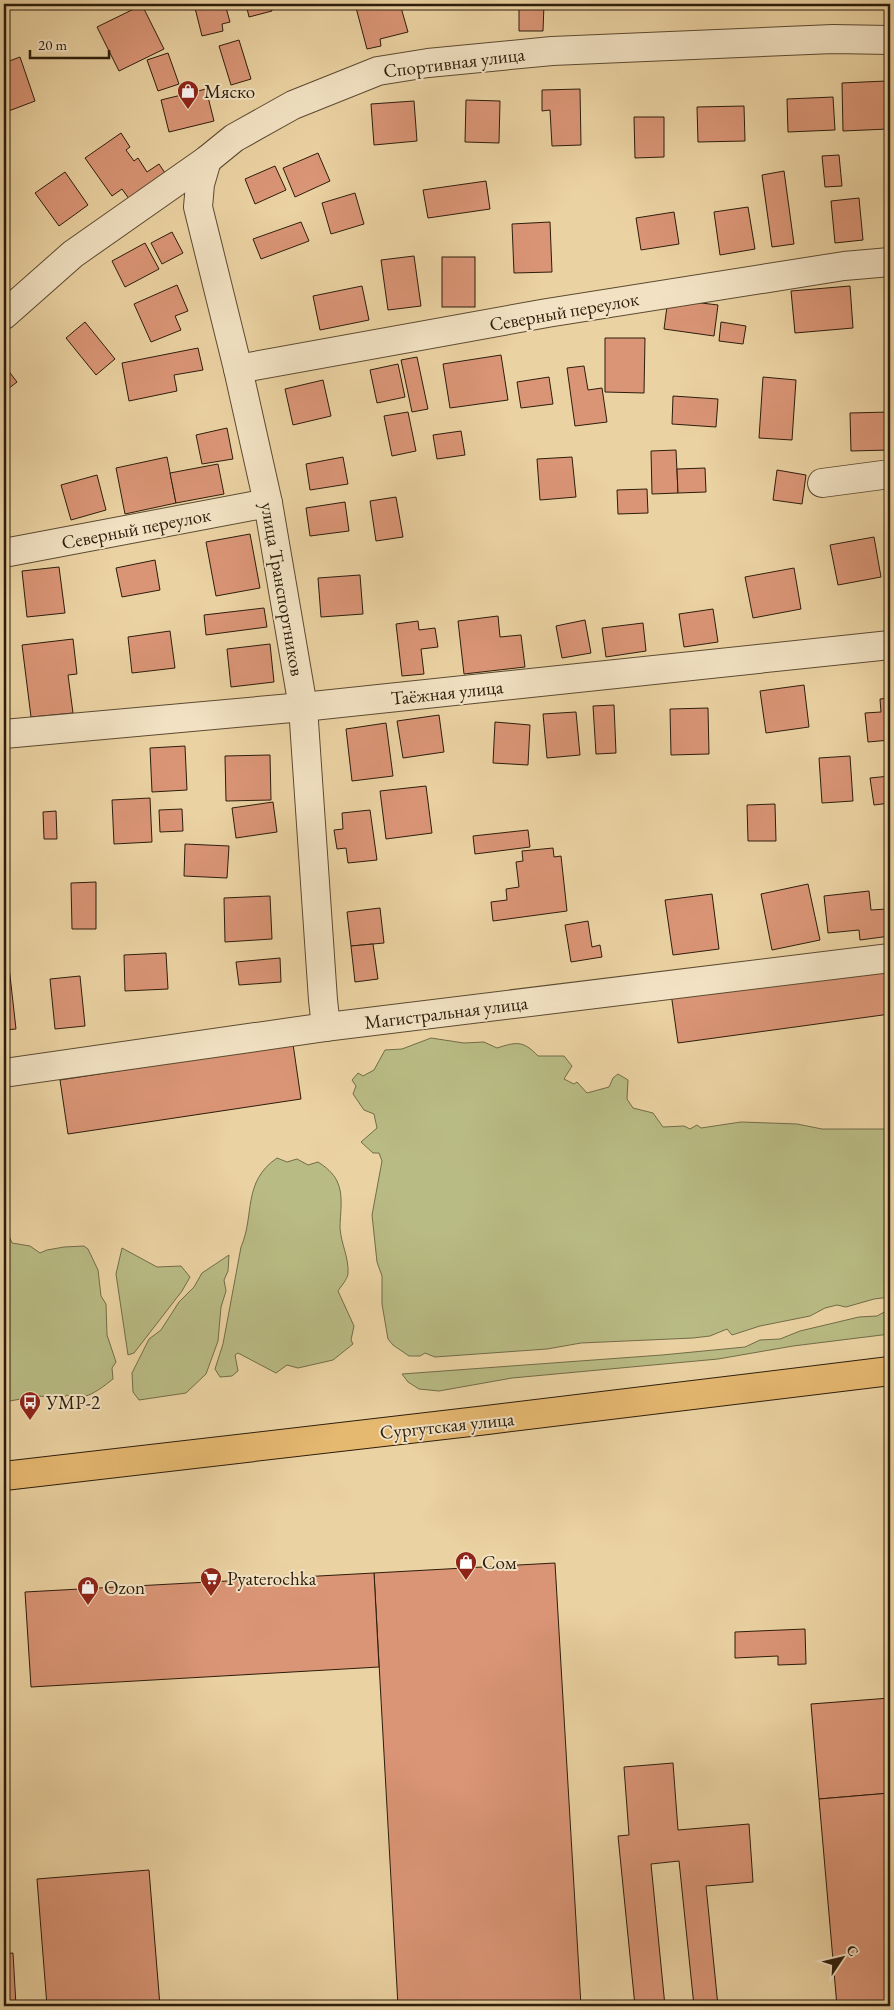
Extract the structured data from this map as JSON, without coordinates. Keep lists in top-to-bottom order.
{
  "streets": {
    "main road": ["Сургутская улица"],
    "street": [
      "Спортивная улица",
      "Северный переулок",
      "улица Транспортников",
      "Таёжная улица",
      "Магистральная улица"
    ]
  },
  "crossings": [
    ["Спортивная улица", "улица Транспортников"],
    ["Северный переулок", "улица Транспортников"],
    ["улица Транспортников", "Таёжная улица"],
    ["улица Транспортников", "Магистральная улица"]
  ],
  "places": {
    "shop": ["Мяско", "Сом", "Ozon"],
    "bus stop": ["УМР-2"],
    "supermarket": ["Pyaterochka"]
  },
  "scale_bar": "20 m",
  "north": "top right"
}
